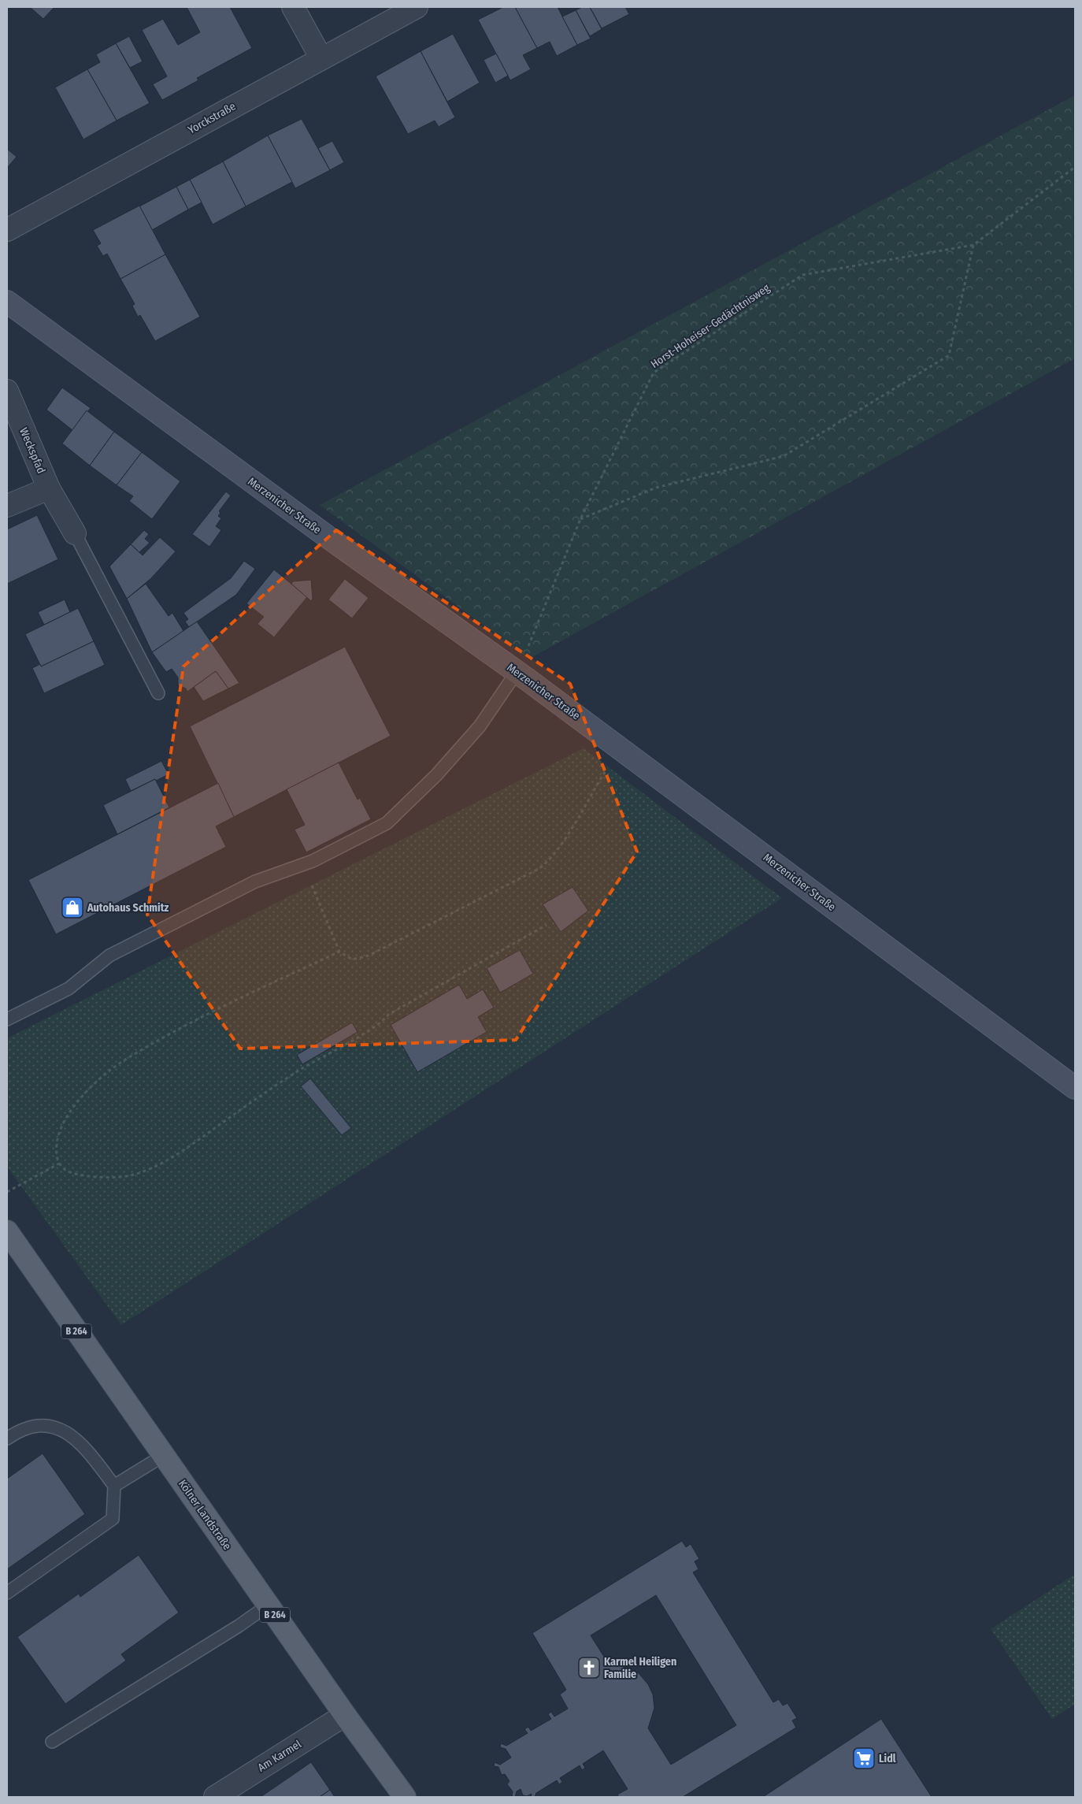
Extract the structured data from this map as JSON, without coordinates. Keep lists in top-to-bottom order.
{
  "streets": {
    "main road": ["B 264", "Kölner Landstraße"],
    "street": [
      "Yorckstraße",
      "Weckspfad",
      "Merzenicher Straße",
      "Am Karmel"
    ],
    "path": ["Horst-Hoheiser-Gedächtnisweg"]
  },
  "crossings": [
    ["Horst-Hoheiser-Gedächtnisweg", "Merzenicher Straße"],
    ["Kölner Landstraße", "Am Karmel"]
  ],
  "places": {
    "shop": ["Autohaus Schmitz"],
    "church": ["Karmel Heiligen Familie"],
    "supermarket": ["Lidl"]
  }
}
